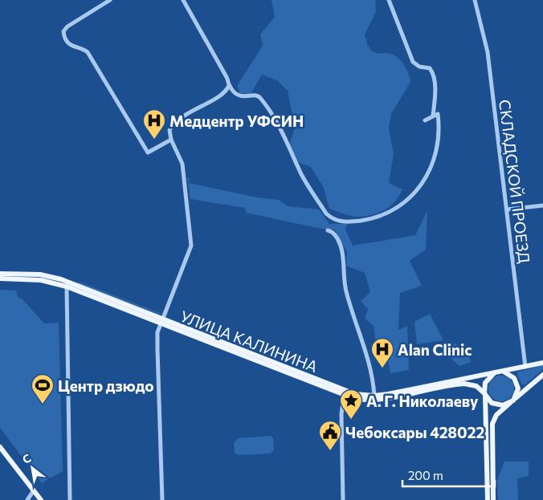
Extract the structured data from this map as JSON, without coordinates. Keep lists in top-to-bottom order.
{
  "streets": {
    "main road": ["УЛИЦА КАЛИНИНА"],
    "street": ["СКЛАДСКОЙ ПРОЕЗД"]
  },
  "places": {
    "hospital": ["Медцентр УФСИН", "Alan Clinic"],
    "sports": ["Центр дзюдо"],
    "place": ["А. Г. Николаеву"],
    "public building": ["Чебоксары 428022"]
  },
  "scale_bar": "200 m",
  "north": "top left"
}
